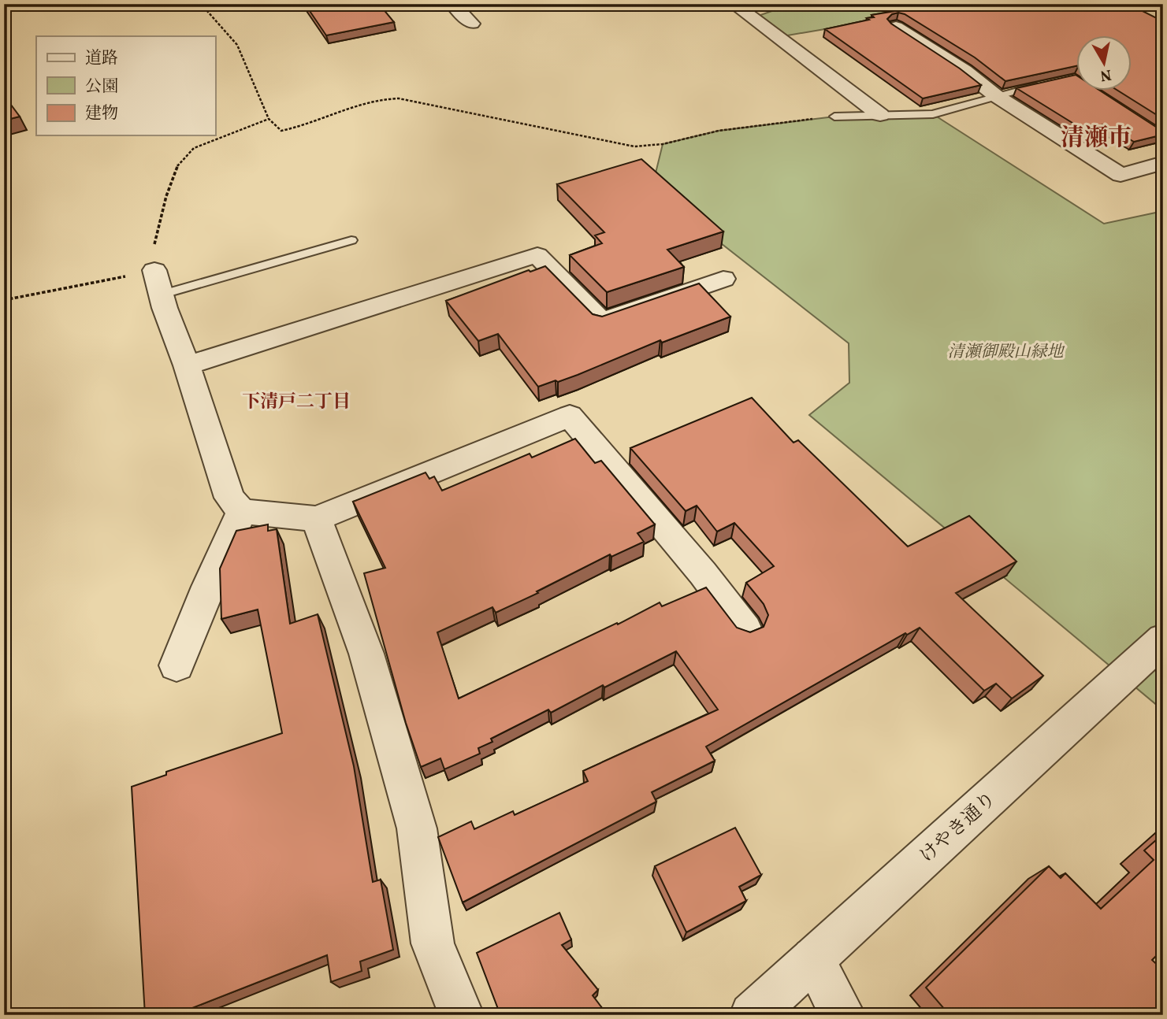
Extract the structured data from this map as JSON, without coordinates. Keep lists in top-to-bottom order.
{
  "streets": {
    "street": ["けやき通り"]
  },
  "districts": ["清瀬市", "下清戸二丁目"],
  "parks": ["清瀬御殿山緑地"],
  "legend": ["道路", "公園", "建物"],
  "north": "bottom"
}
